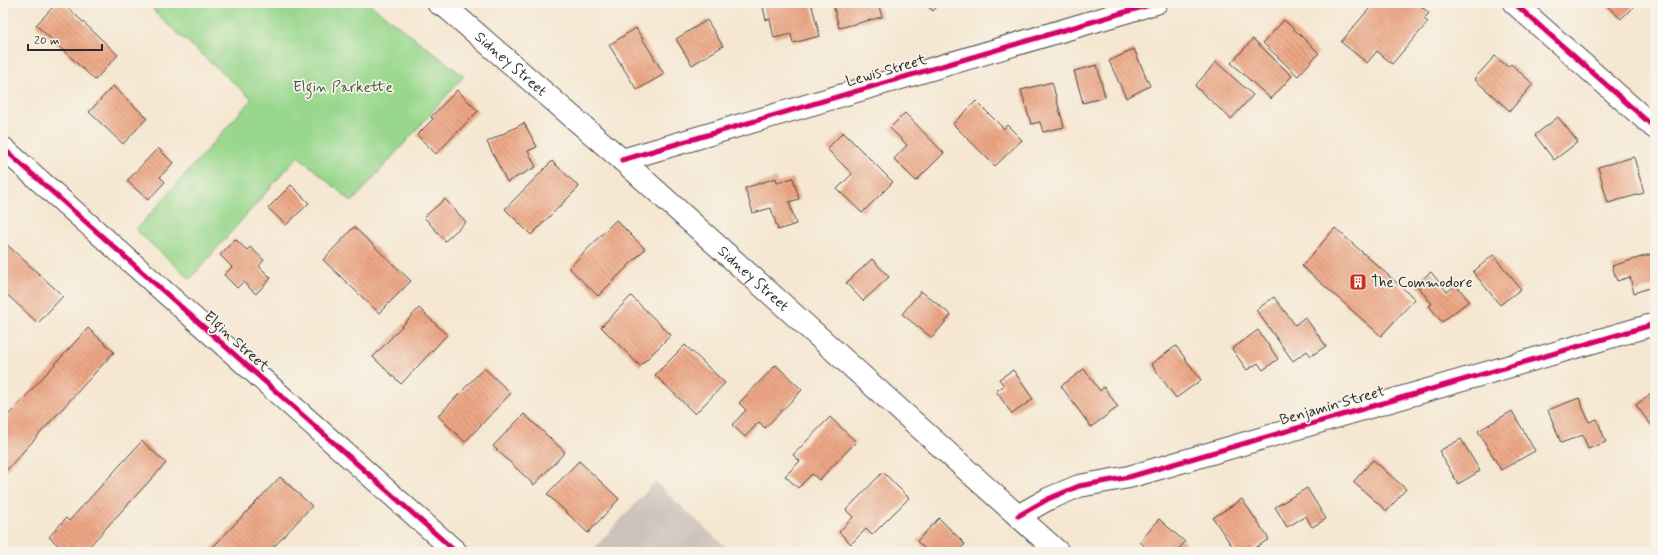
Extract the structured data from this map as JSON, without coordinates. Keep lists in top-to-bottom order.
{
  "streets": {
    "street": [
      "Sidney Street",
      "Lewis Street",
      "Elgin Street",
      "Benjamin Street"
    ]
  },
  "crossings": [
    ["Sidney Street", "Lewis Street"],
    ["Sidney Street", "Benjamin Street"]
  ],
  "parks": ["Elgin Parkette"],
  "places": {
    "building": ["The Commodore"]
  },
  "scale_bar": "20 m"
}
